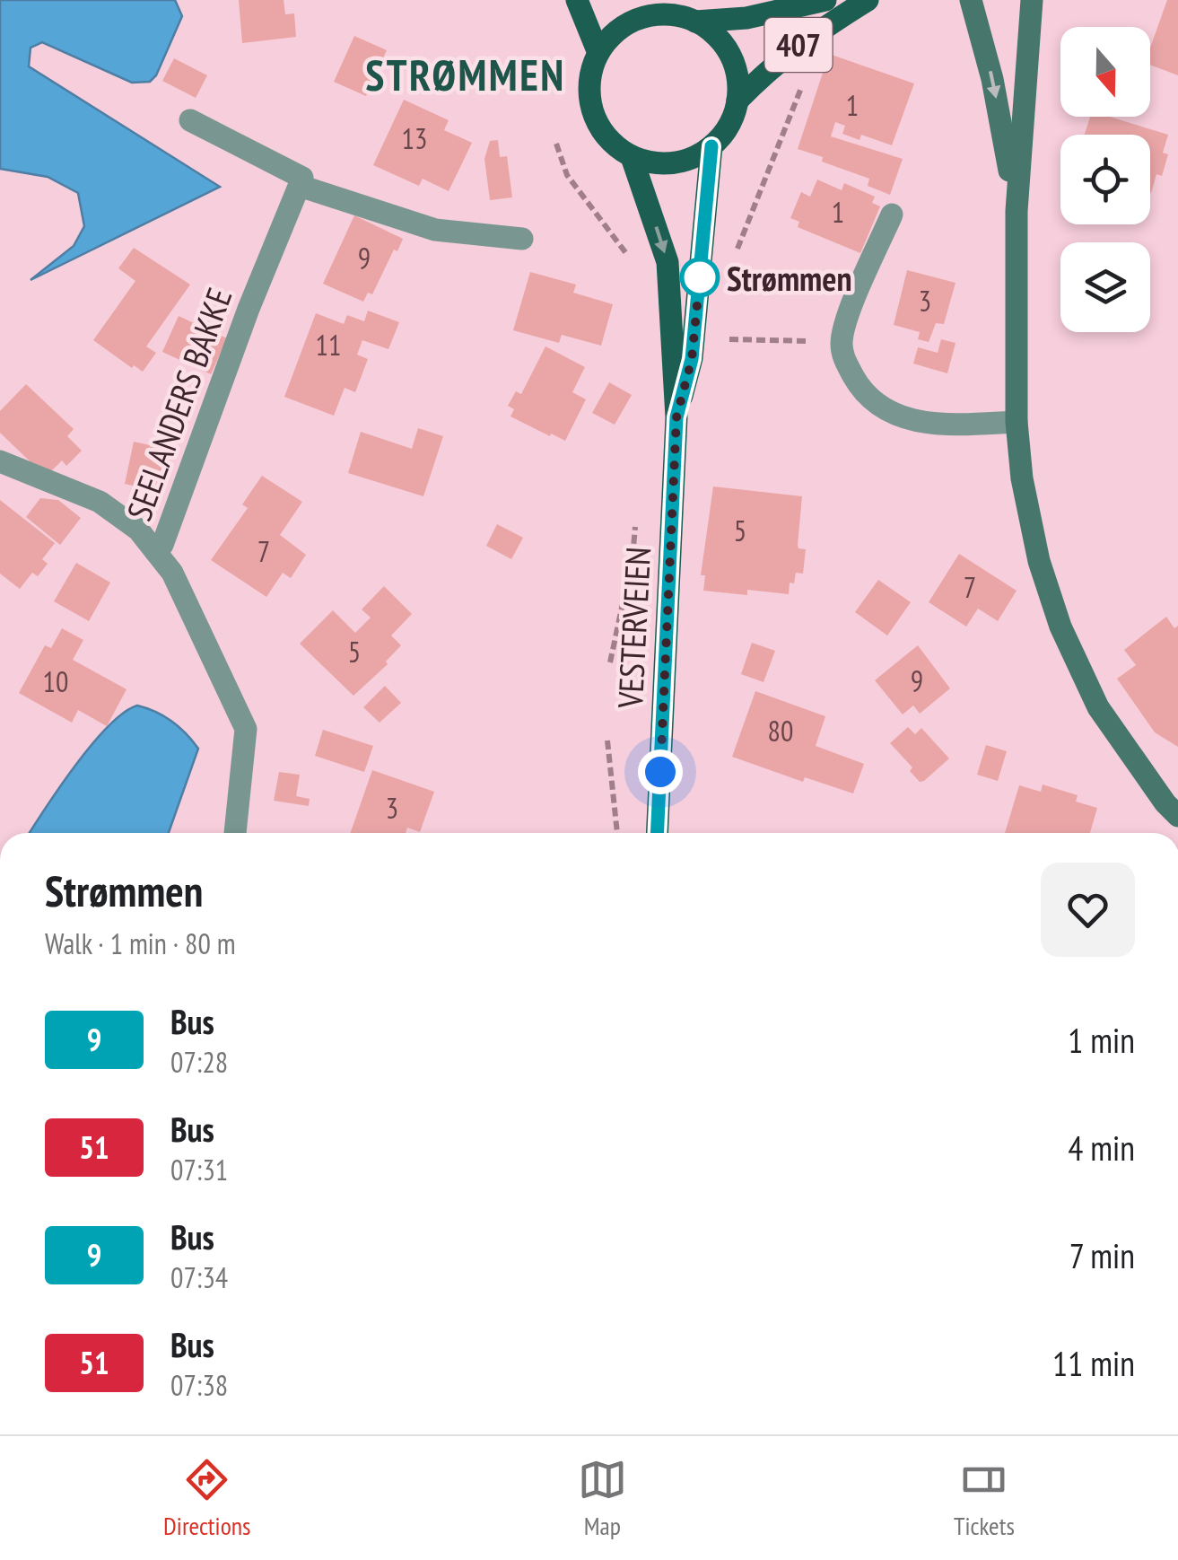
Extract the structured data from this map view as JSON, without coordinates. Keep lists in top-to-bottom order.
{
  "streets": {
    "main road": ["407", "VESTERVEIEN"],
    "street": ["SEELANDERS BAKKE"]
  },
  "crossings": [
    ["407", "VESTERVEIEN"]
  ],
  "districts": ["STRØMMEN"],
  "places": ["Strømmen"],
  "lines": ["bus line 9"],
  "house_numbers": [
    "1",
    "13",
    "1",
    "9",
    "3",
    "11",
    "5",
    "7",
    "7",
    "5",
    "9",
    "10",
    "80",
    "3"
  ],
  "north": "bottom",
  "page": {
    "heading": ["Strømmen", "Walk · 1 min · 80 m"],
    "list": [
      {
        "mark": "9",
        "name": "Bus",
        "note": "07:28",
        "value": "1 min"
      },
      {
        "mark": "51",
        "name": "Bus",
        "note": "07:31",
        "value": "4 min"
      },
      {
        "mark": "9",
        "name": "Bus",
        "note": "07:34",
        "value": "7 min"
      },
      {
        "mark": "51",
        "name": "Bus",
        "note": "07:38",
        "value": "11 min"
      }
    ],
    "tabs": ["Directions", "Map", "Tickets"]
  }
}
